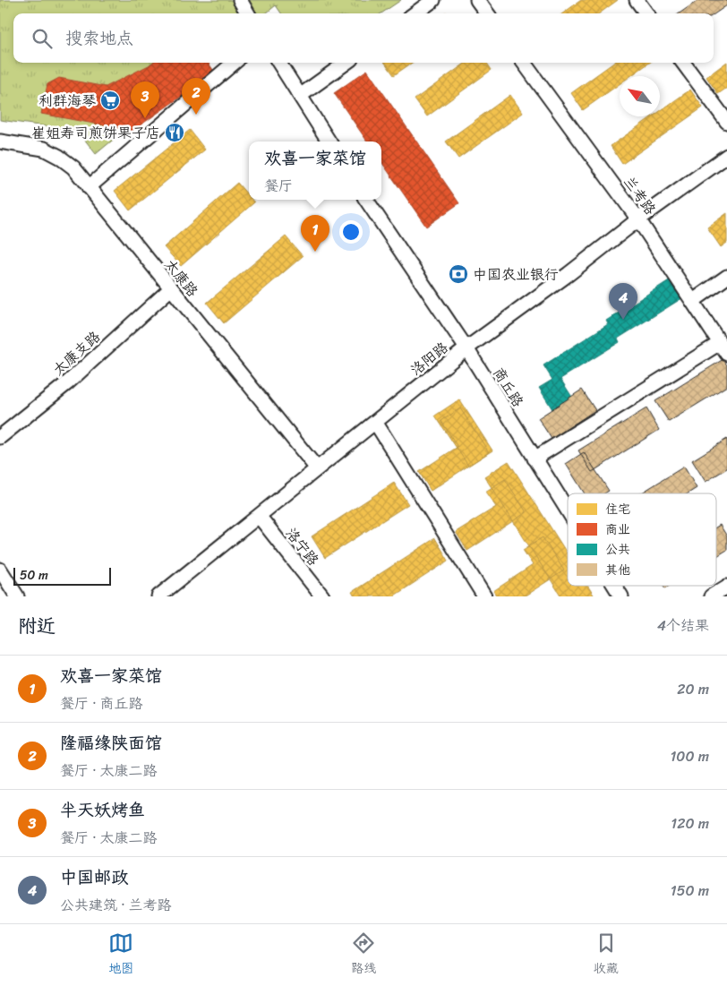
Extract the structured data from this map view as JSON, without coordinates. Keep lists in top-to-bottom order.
{
  "streets": {
    "street": [
      "兰考路",
      "太康路",
      "太康支路",
      "洛阳路",
      "商丘路",
      "洛宁路"
    ]
  },
  "crossings": [
    ["兰考路", "洛阳路"],
    ["太康路", "太康支路"],
    ["太康路", "洛阳路"],
    ["洛阳路", "商丘路"],
    ["洛阳路", "洛宁路"]
  ],
  "places": {
    "supermarket": ["利群海琴"],
    "restaurant": ["崔姐寿司煎饼果子店"],
    "bank": ["中国农业银行"]
  },
  "legend": [
    "住宅",
    "商业",
    "公共",
    "其他"
  ],
  "scale_bar": "50 m",
  "north": "top left",
  "page": {
    "search": "搜索地点",
    "pins": [
      "2",
      "3",
      "1",
      "4"
    ],
    "popup": ["欢喜一家菜馆", "餐厅"],
    "scale": "50 m",
    "heading": ["附近", "4个结果"],
    "list": [
      {
        "mark": "1",
        "name": "欢喜一家菜馆",
        "note": "餐厅 · 商丘路",
        "value": "20 m"
      },
      {
        "mark": "2",
        "name": "隆福缘陕面馆",
        "note": "餐厅 · 太康二路",
        "value": "100 m"
      },
      {
        "mark": "3",
        "name": "半天妖烤鱼",
        "note": "餐厅 · 太康二路",
        "value": "120 m"
      },
      {
        "mark": "4",
        "name": "中国邮政",
        "note": "公共建筑 · 兰考路",
        "value": "150 m"
      }
    ],
    "nav": ["地图", "路线", "收藏"]
  }
}
